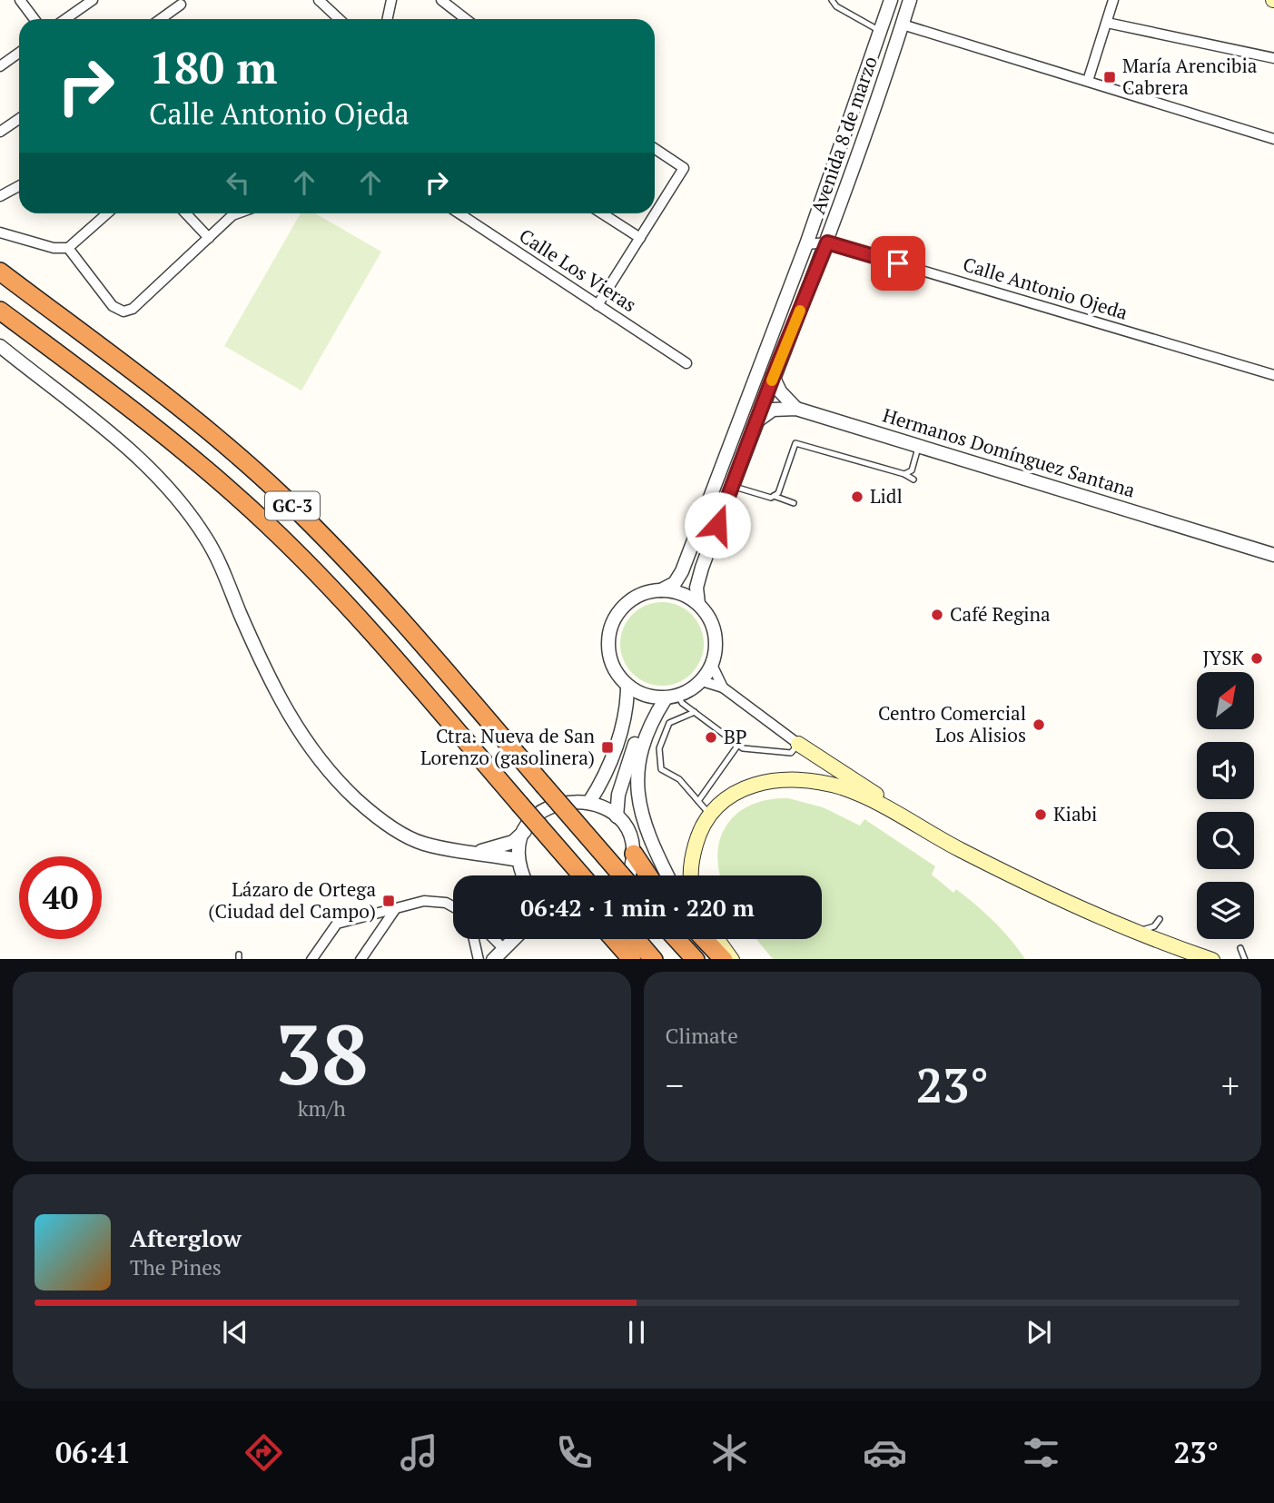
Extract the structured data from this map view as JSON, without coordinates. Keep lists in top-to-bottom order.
{
  "streets": {
    "highway": ["GC-3"],
    "street": [
      "Avenida 8 de marzo",
      "Calle Los Vieras",
      "Calle Antonio Ojeda",
      "Hermanos Domínguez Santana"
    ]
  },
  "crossings": [
    ["Avenida 8 de marzo", "Calle Antonio Ojeda"],
    ["Avenida 8 de marzo", "Hermanos Domínguez Santana"]
  ],
  "places": {
    "transit": ["María Arencibia Cabrera", "Ctra. Nueva de San Lorenzo (gasolinera)", "Lázaro de Ortega (Ciudad del Campo)"],
    "other": [
      "Lidl",
      "Café Regina",
      "JYSK",
      "Centro Comercial Los Alisios",
      "BP",
      "Kiabi"
    ]
  },
  "north": "top right",
  "page": {
    "turn": ["180 m", "Calle Antonio Ojeda"],
    "limit": "40",
    "trip": "06:42 · 1 min · 220 m",
    "tile": [
      ["38", "km/h"],
      "Climate"
    ],
    "heat": ["−", "23°", "+"],
    "song": ["Afterglow", "The Pines"],
    "tabs": ["06:41", "23°"]
  }
}
